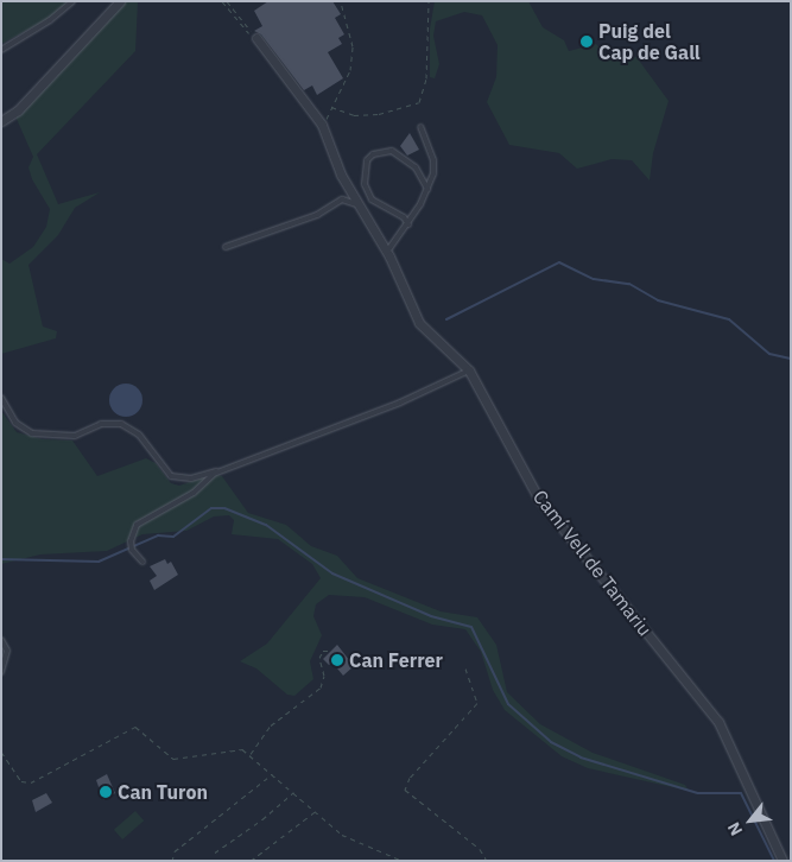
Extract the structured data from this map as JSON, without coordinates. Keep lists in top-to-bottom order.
{
  "streets": {
    "street": ["Camí Vell de Tamariu"]
  },
  "places": ["Puig del Cap de Gall", "Can Ferrer", "Can Turon"],
  "north": "bottom left"
}
